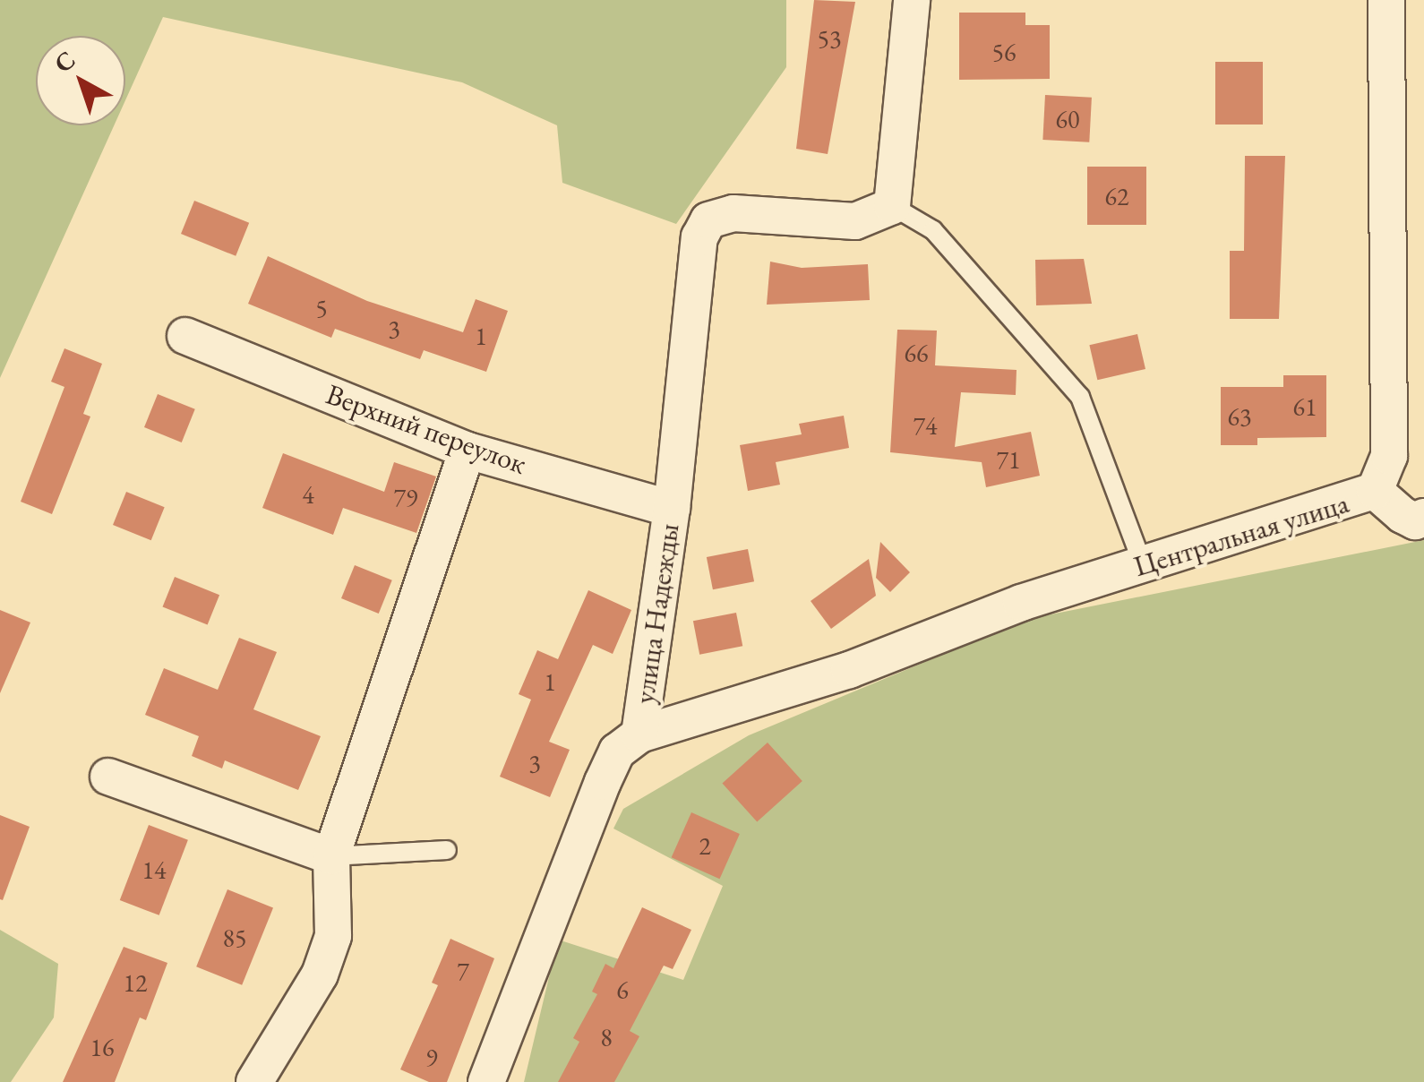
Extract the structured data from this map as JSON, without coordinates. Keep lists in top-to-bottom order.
{
  "streets": {
    "street": ["Верхний переулок", "Центральная улица", "улица Надежды"]
  },
  "crossings": [
    ["Верхний переулок", "улица Надежды"],
    ["Центральная улица", "улица Надежды"]
  ],
  "house_numbers": [
    "53",
    "56",
    "60",
    "62",
    "5",
    "3",
    "1",
    "66",
    "61",
    "63",
    "74",
    "71",
    "4",
    "79",
    "1",
    "3",
    "2",
    "14",
    "85",
    "7",
    "12",
    "6",
    "8",
    "16",
    "9"
  ],
  "north": "top left"
}
